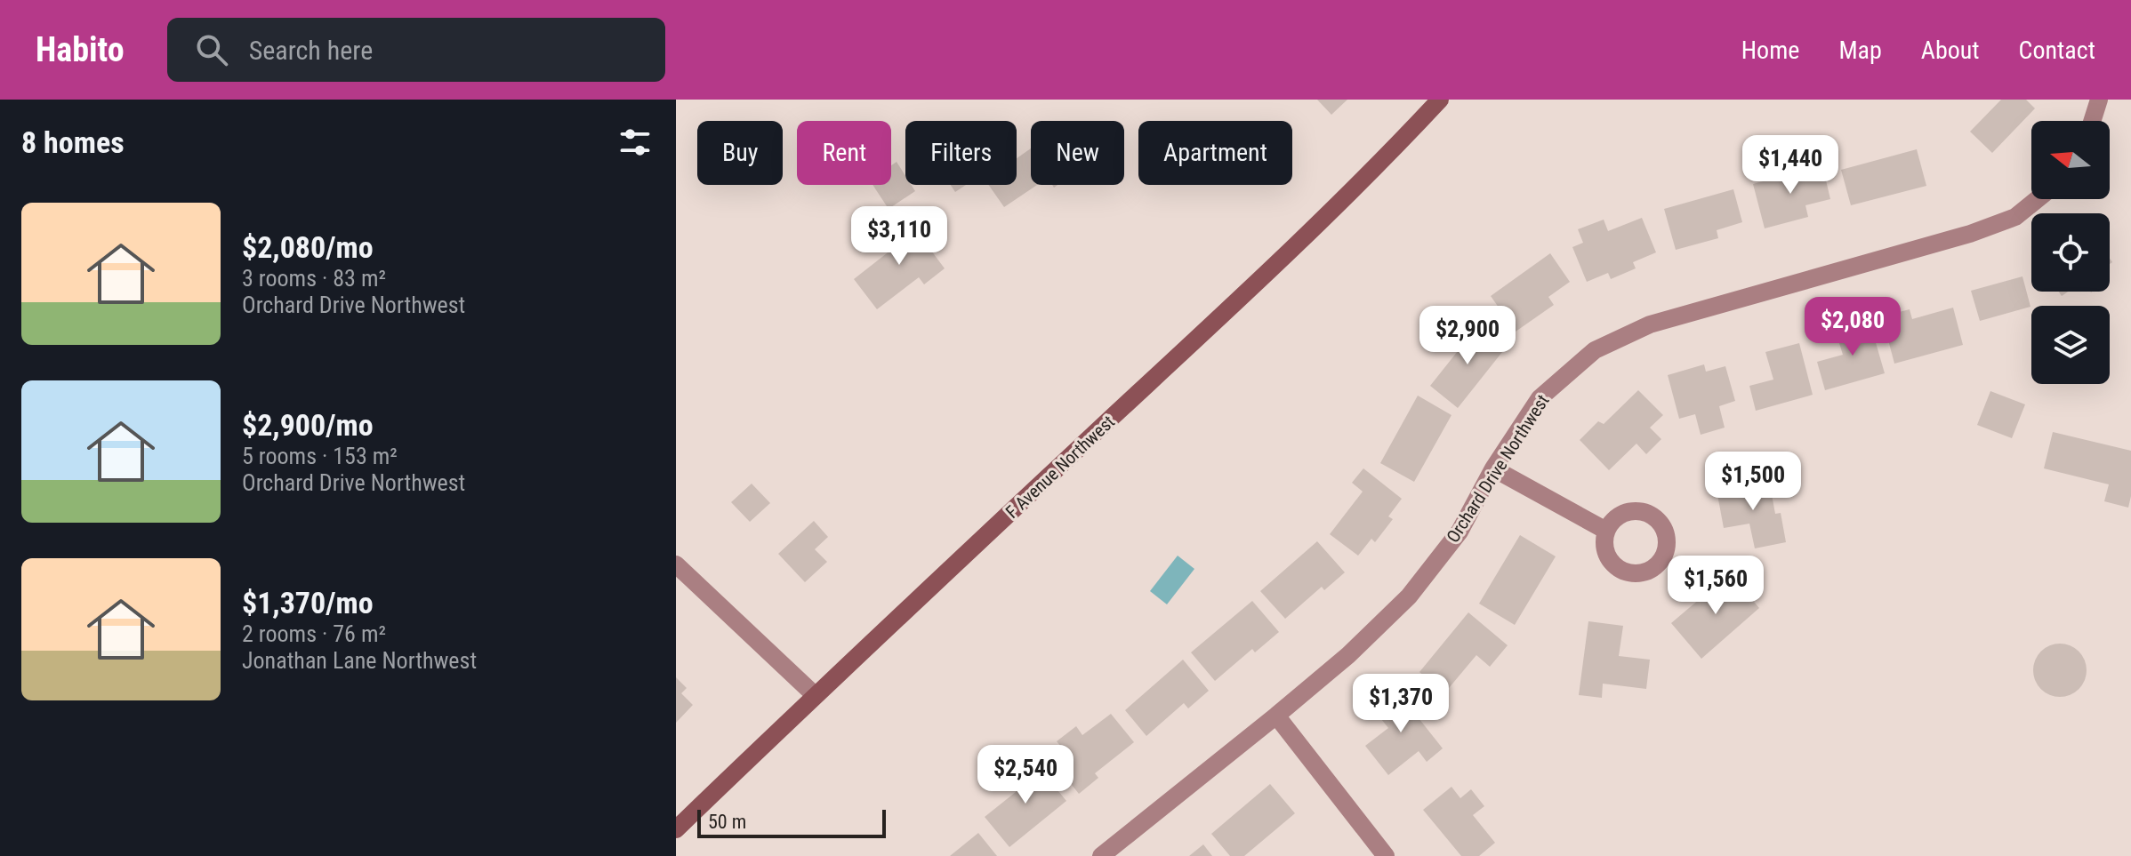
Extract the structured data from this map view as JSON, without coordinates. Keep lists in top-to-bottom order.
{
  "streets": {
    "main road": ["F Avenue Northwest"],
    "street": ["Orchard Drive Northwest"]
  },
  "scale_bar": "50 m",
  "north": "left",
  "page": {
    "header": "Habito",
    "search": "Search here",
    "nav": [
      "Home",
      "Map",
      "About",
      "Contact"
    ],
    "heading": "8 homes",
    "chip": [
      "Buy",
      "Rent",
      "Filters",
      "New",
      "Apartment"
    ],
    "price": [
      "$1,440",
      "$3,110",
      "$2,080",
      "$2,900",
      "$1,500",
      "$1,560",
      "$1,370",
      "$2,540"
    ],
    "list": [
      {
        "name": "$2,080/mo",
        "note": "3 rooms · 83 m² · Orchard Drive Northwest"
      },
      {
        "name": "$2,900/mo",
        "note": "5 rooms · 153 m² · Orchard Drive Northwest"
      },
      {
        "name": "$1,370/mo",
        "note": "2 rooms · 76 m² · Jonathan Lane Northwest"
      }
    ],
    "scale": "50 m"
  }
}
